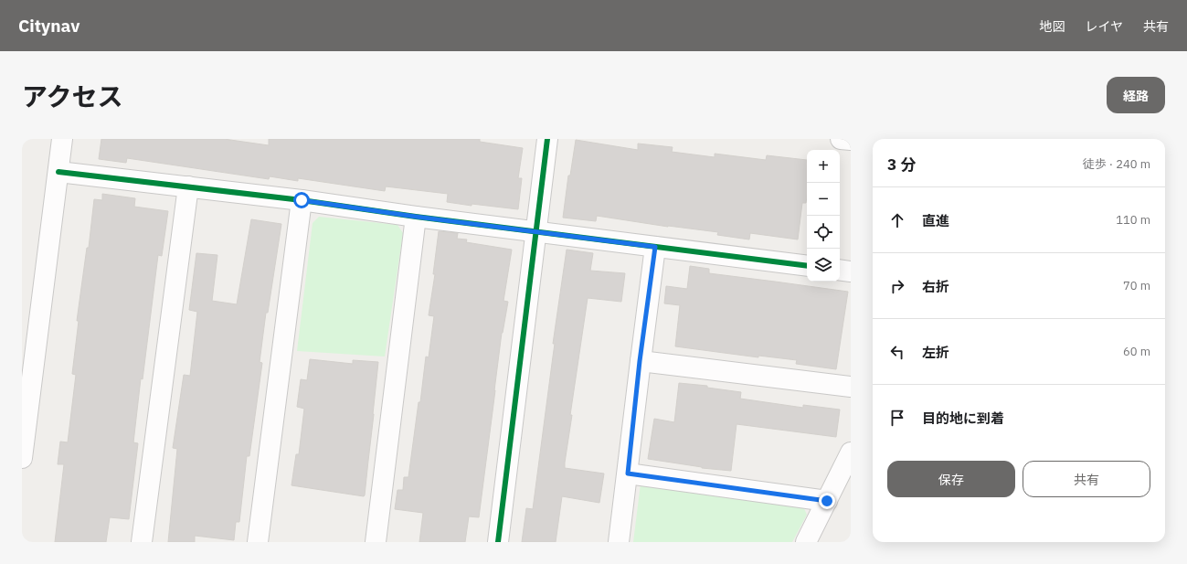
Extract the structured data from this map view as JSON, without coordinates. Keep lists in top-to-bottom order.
{
  "page": {
    "header": "Citynav",
    "nav": ["地図", "レイヤ", "共有"],
    "title": "アクセス",
    "buttons": [
      "経路",
      ["保存", "共有"]
    ],
    "heading": ["3 分", "徒歩 · 240 m"],
    "map_buttons": ["+", "−"],
    "list": [
      ["直進", "110 m"],
      ["右折", "70 m"],
      ["左折", "60 m"],
      "目的地に到着"
    ]
  }
}
